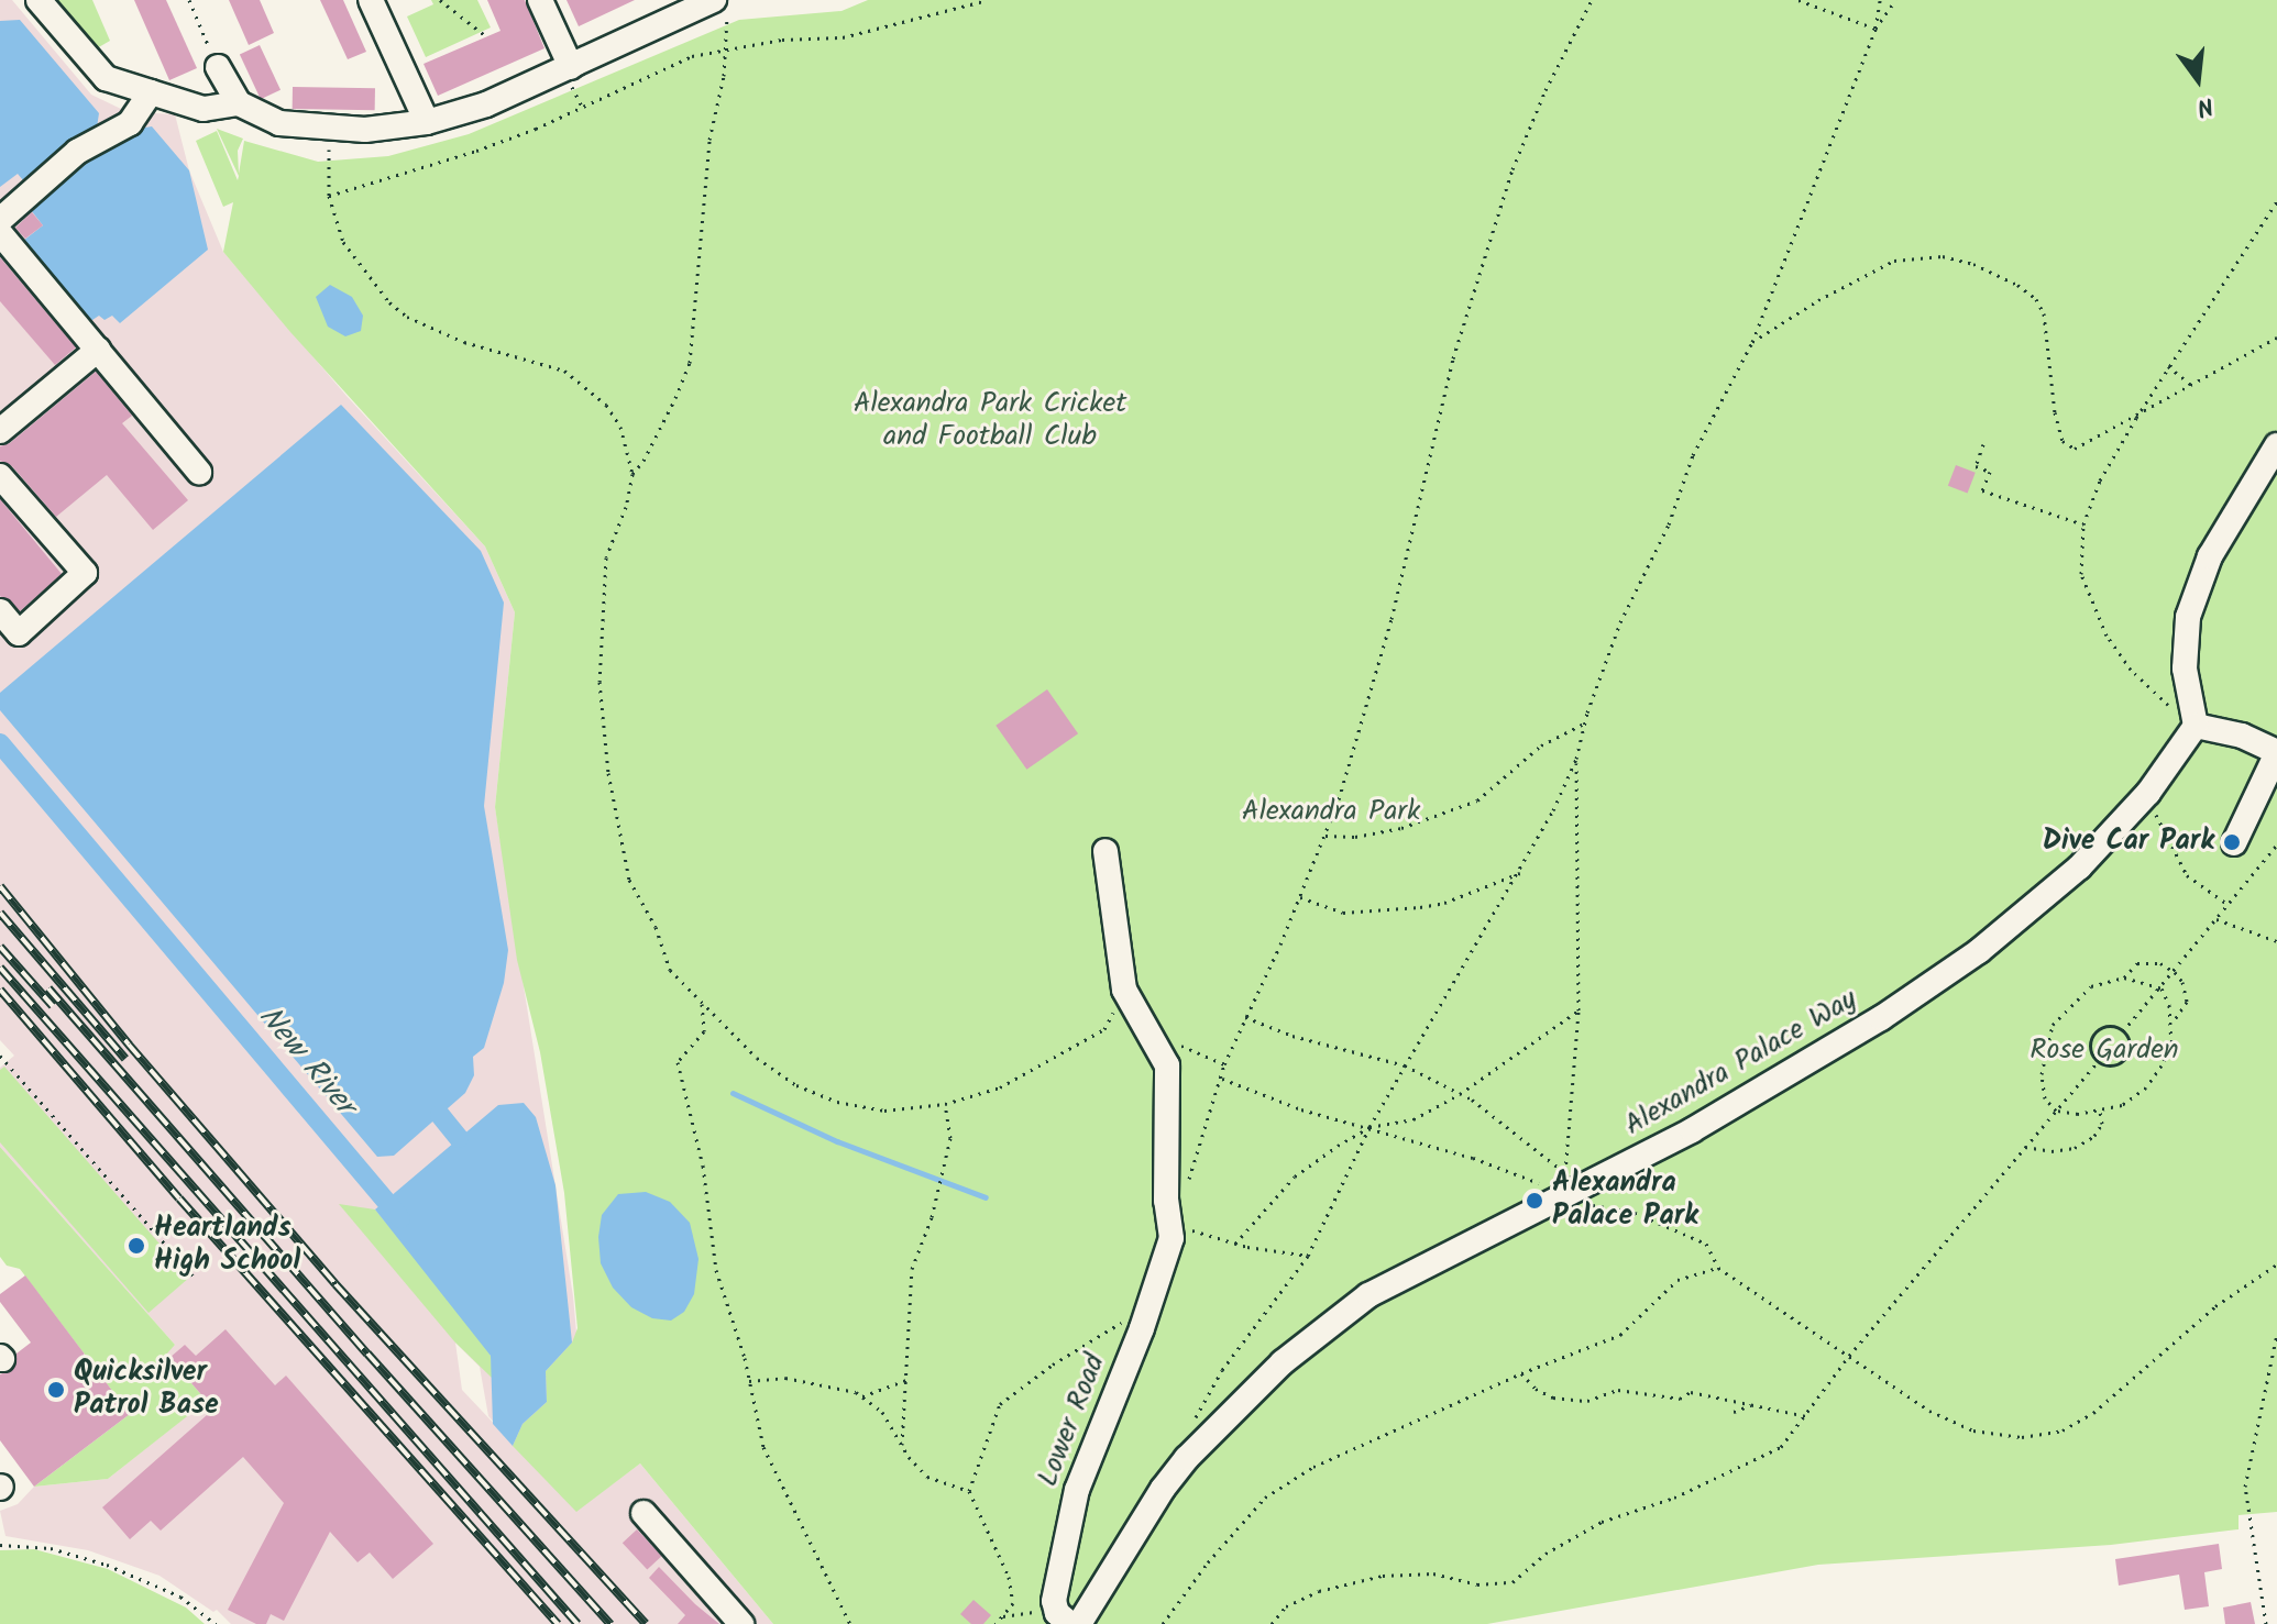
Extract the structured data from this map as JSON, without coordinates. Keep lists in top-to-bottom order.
{
  "streets": {
    "street": ["Alexandra Palace Way", "Lower Road"]
  },
  "water": ["New River"],
  "parks": ["Alexandra Park Cricket and Football Club", "Alexandra Park", "Rose Garden"],
  "places": [
    "Dive Car Park",
    "Alexandra Palace Park",
    "Heartlands High School",
    "Quicksilver Patrol Base"
  ],
  "north": "bottom"
}
